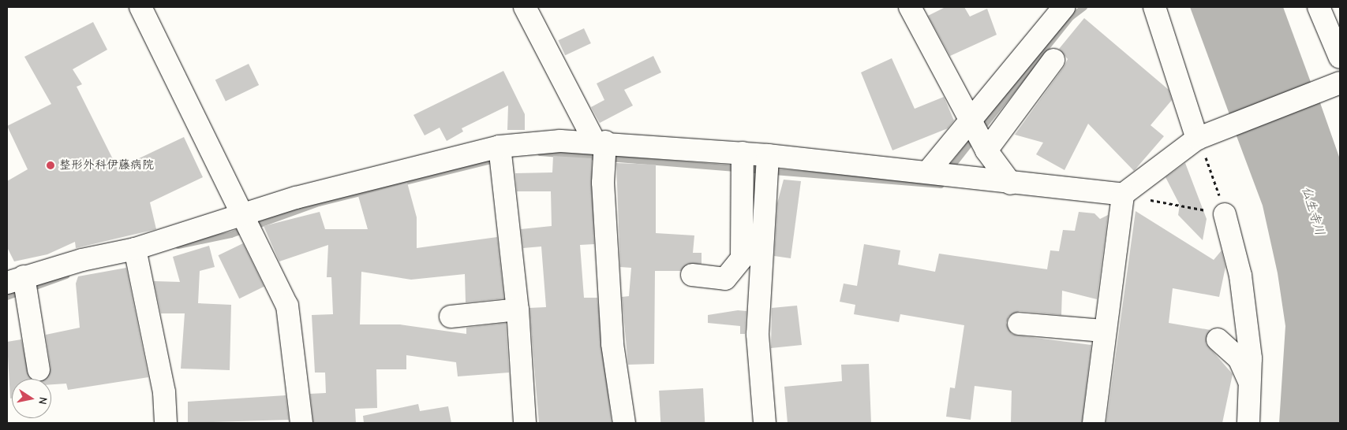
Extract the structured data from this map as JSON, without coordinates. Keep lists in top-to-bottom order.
{
  "water": ["仏生寺川"],
  "places": ["整形外科伊藤病院"],
  "north": "right"
}
